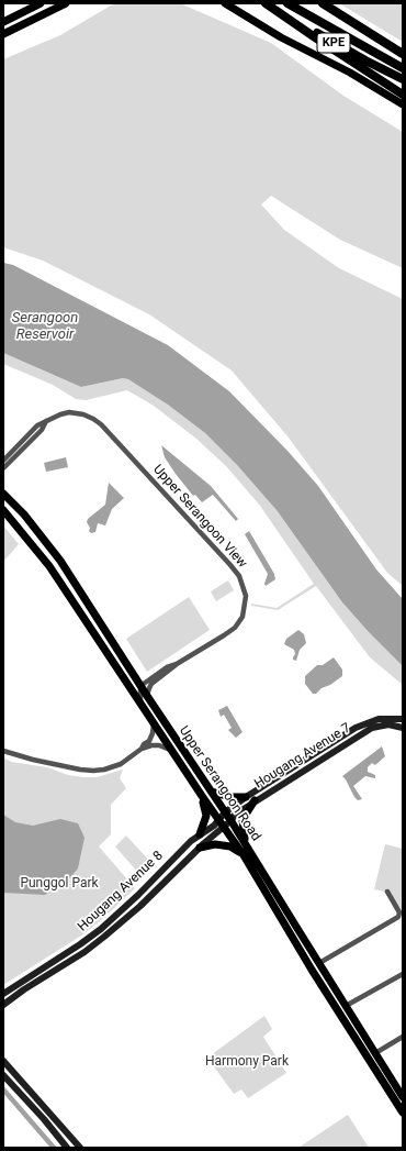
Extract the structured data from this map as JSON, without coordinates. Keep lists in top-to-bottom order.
{
  "streets": {
    "highway": ["KPE"],
    "main road": ["Hougang Avenue 7", "Upper Serangoon Road", "Hougang Avenue 8"],
    "street": ["Upper Serangoon View"]
  },
  "crossings": [
    ["Upper Serangoon View", "Upper Serangoon Road"],
    ["Hougang Avenue 7", "Upper Serangoon Road"],
    ["Hougang Avenue 7", "Hougang Avenue 8"],
    ["Upper Serangoon Road", "Hougang Avenue 8"]
  ],
  "water": ["Serangoon Reservoir"],
  "parks": ["Punggol Park", "Harmony Park"]
}
